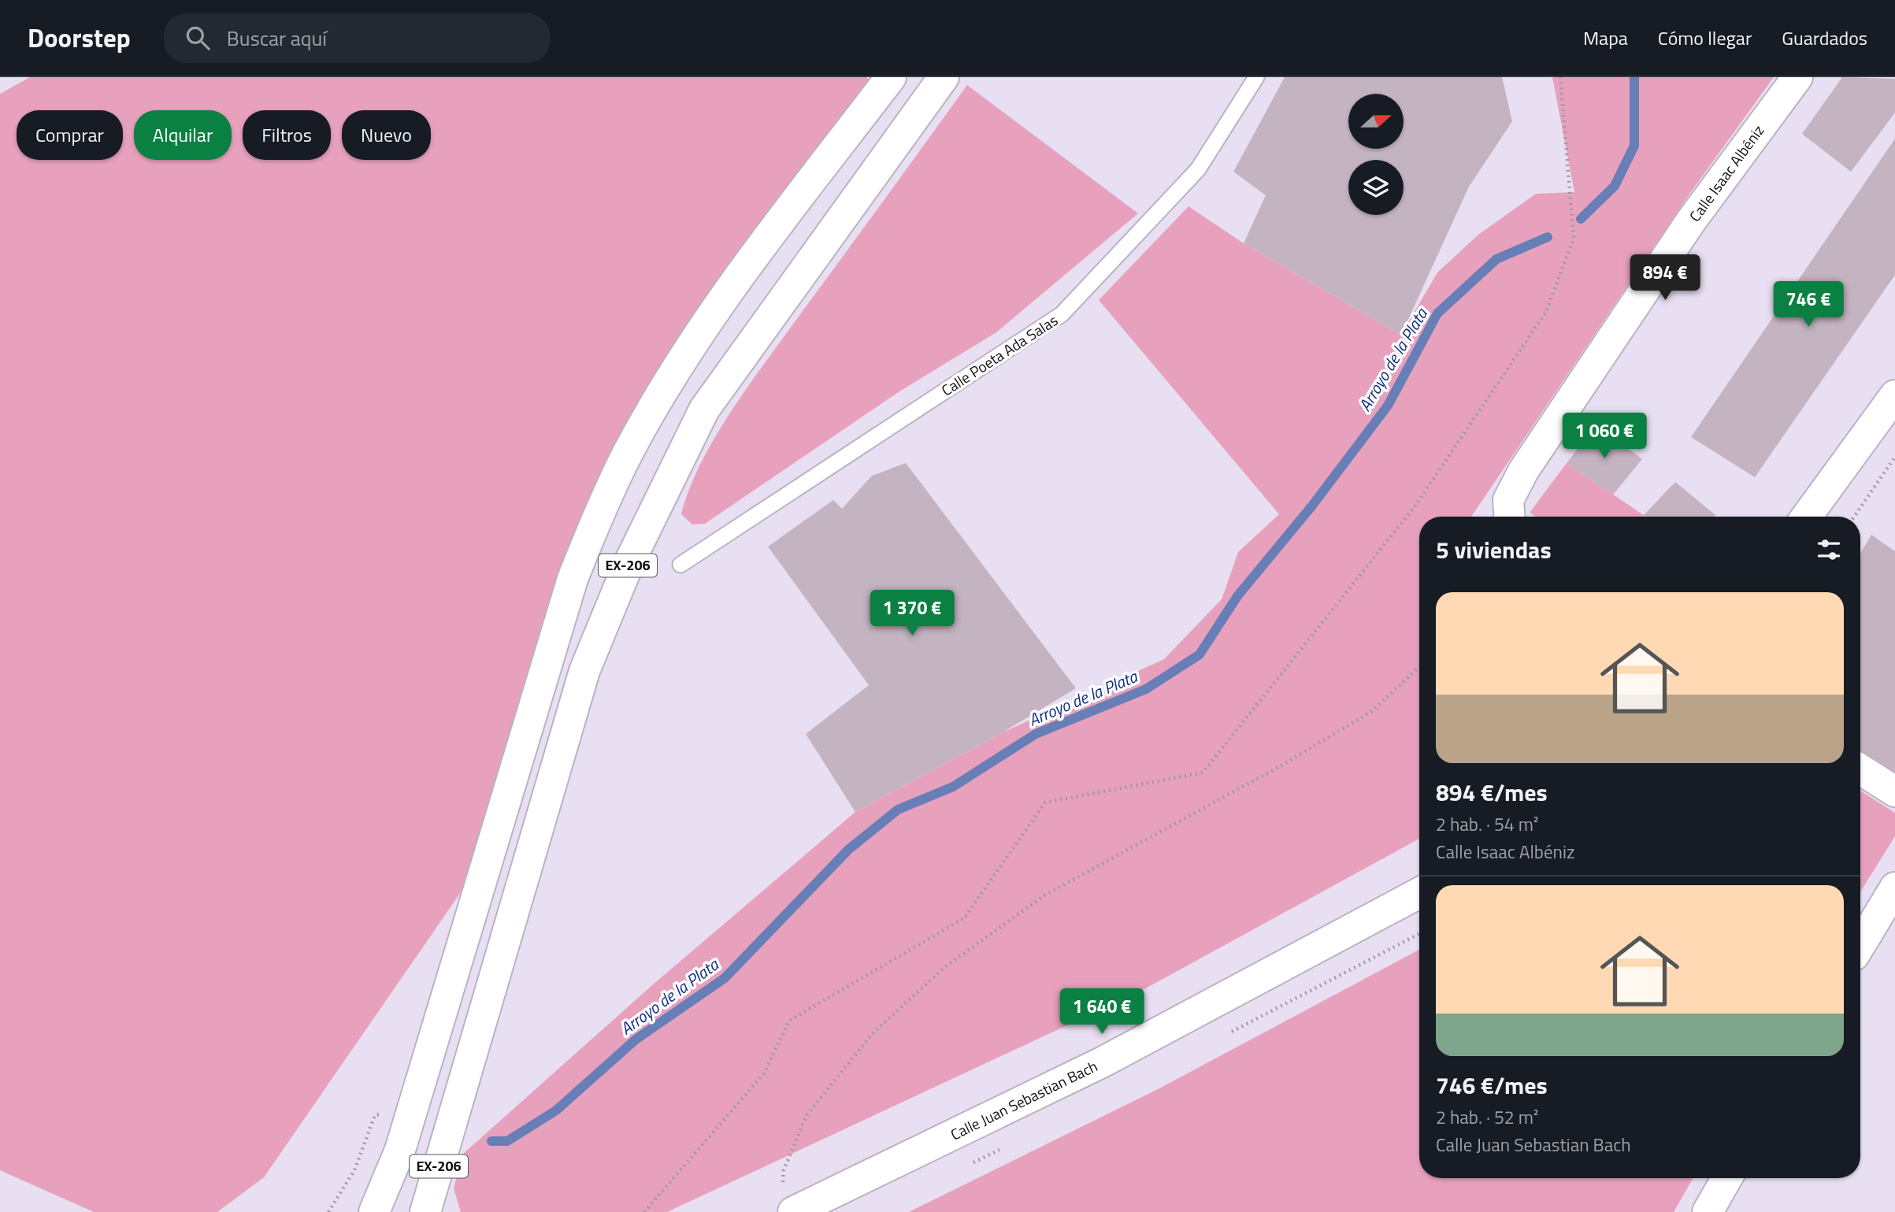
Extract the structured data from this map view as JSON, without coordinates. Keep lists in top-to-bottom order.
{
  "streets": {
    "main road": ["Calle Isaac Albéniz", "EX-206", "Calle Juan Sebastian Bach"],
    "lane": ["Calle Poeta Ada Salas"]
  },
  "water": ["Arroyo de la Plata"],
  "north": "right",
  "page": {
    "header": "Doorstep",
    "search": "Buscar aquí",
    "nav": ["Mapa", "Cómo llegar", "Guardados"],
    "chip": [
      "Comprar",
      "Alquilar",
      "Filtros",
      "Nuevo"
    ],
    "price": [
      "894 €",
      "746 €",
      "1 060 €",
      "1 370 €",
      "1 640 €"
    ],
    "heading": "5 viviendas",
    "list": [
      {
        "name": "894 €/mes",
        "note": "2 hab. · 54 m² · Calle Isaac Albéniz"
      },
      {
        "name": "746 €/mes",
        "note": "2 hab. · 52 m² · Calle Juan Sebastian Bach"
      }
    ]
  }
}
